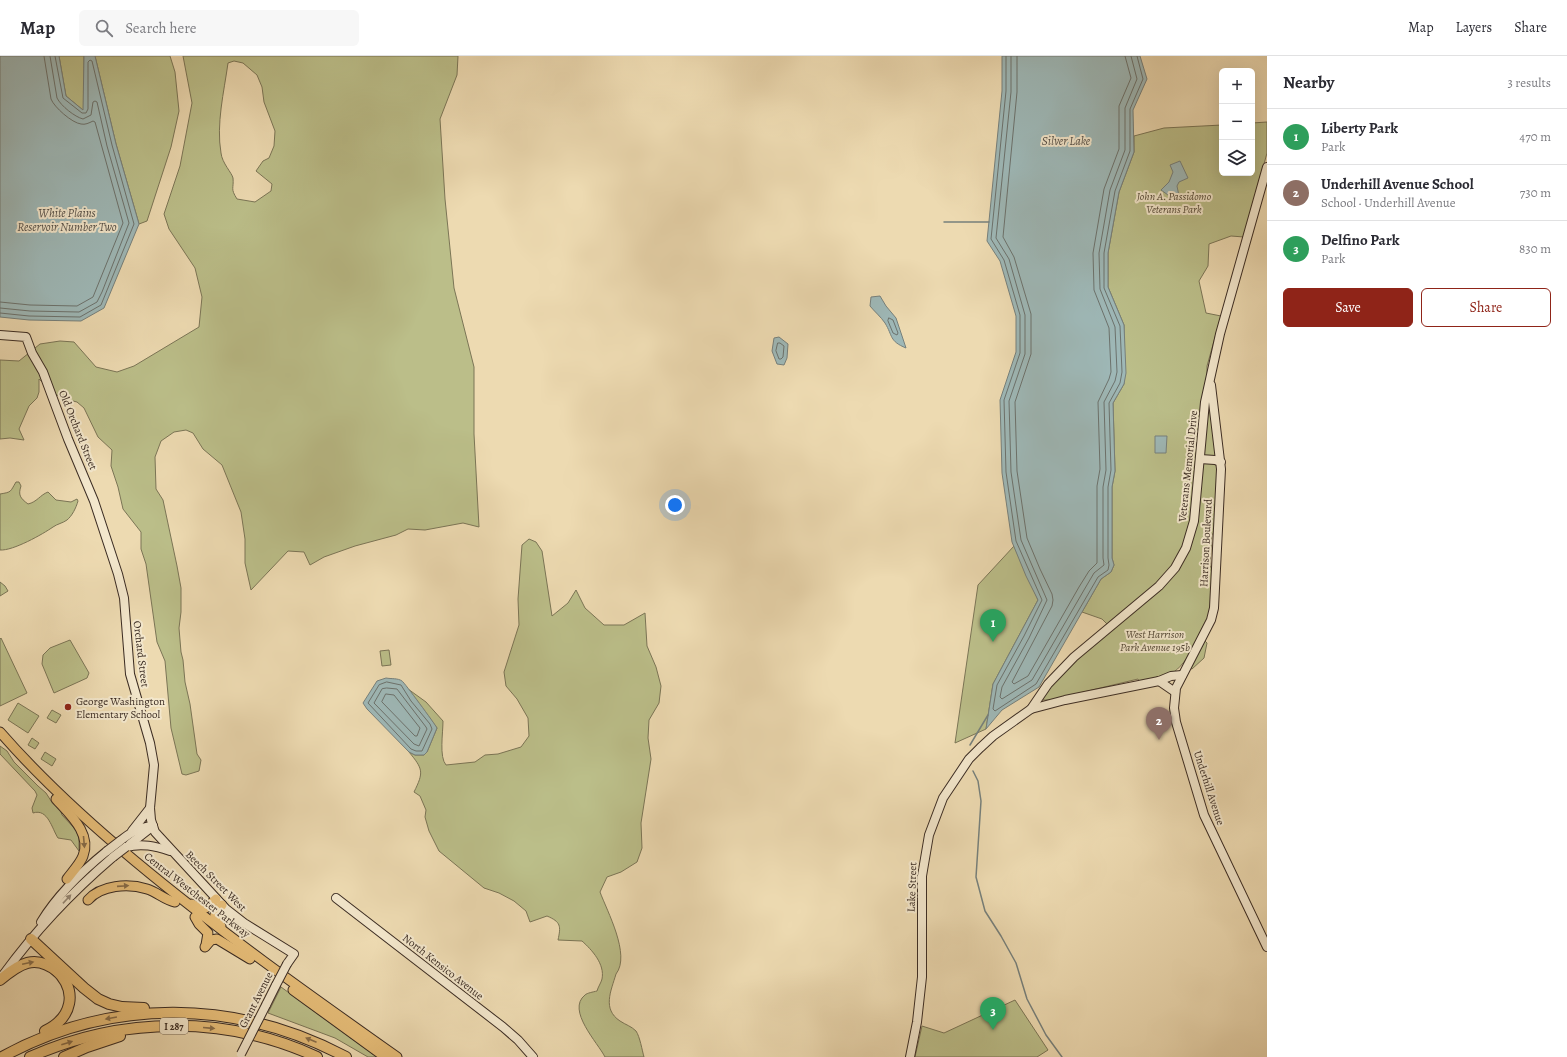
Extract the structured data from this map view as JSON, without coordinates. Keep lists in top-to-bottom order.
{
  "streets": {
    "highway": ["I 287"],
    "main road": ["Central Westchester Parkway"],
    "street": [
      "Old Orchard Street",
      "Veterans Memorial Drive",
      "Harrison Boulevard",
      "Orchard Street",
      "Underhill Avenue",
      "Beech Street West",
      "Lake Street",
      "North Kensico Avenue",
      "Grant Avenue"
    ]
  },
  "crossings": [
    ["Old Orchard Street", "Orchard Street"],
    ["Veterans Memorial Drive", "Harrison Boulevard"],
    ["Veterans Memorial Drive", "Lake Street"],
    ["Harrison Boulevard", "Underhill Avenue"],
    ["Orchard Street", "Beech Street West"],
    ["Beech Street West", "Grant Avenue"]
  ],
  "water": ["Silver Lake", "White Plains Reservoir Number Two"],
  "parks": ["John A. Passidomo Veterans Park", "West Harrison Park Avenue 195b"],
  "places": ["George Washington Elementary School"],
  "page": {
    "header": "Map",
    "search": "Search here",
    "nav": ["Map", "Layers", "Share"],
    "heading": ["Nearby", "3 results"],
    "map_buttons": ["+", "−"],
    "list": [
      {
        "mark": "1",
        "name": "Liberty Park",
        "note": "Park",
        "value": "470 m"
      },
      {
        "mark": "2",
        "name": "Underhill Avenue School",
        "note": "School · Underhill Avenue",
        "value": "730 m"
      },
      {
        "mark": "3",
        "name": "Delfino Park",
        "note": "Park",
        "value": "830 m"
      }
    ],
    "buttons": ["Save", "Share"],
    "pins": ["1", "2", "3"]
  }
}
